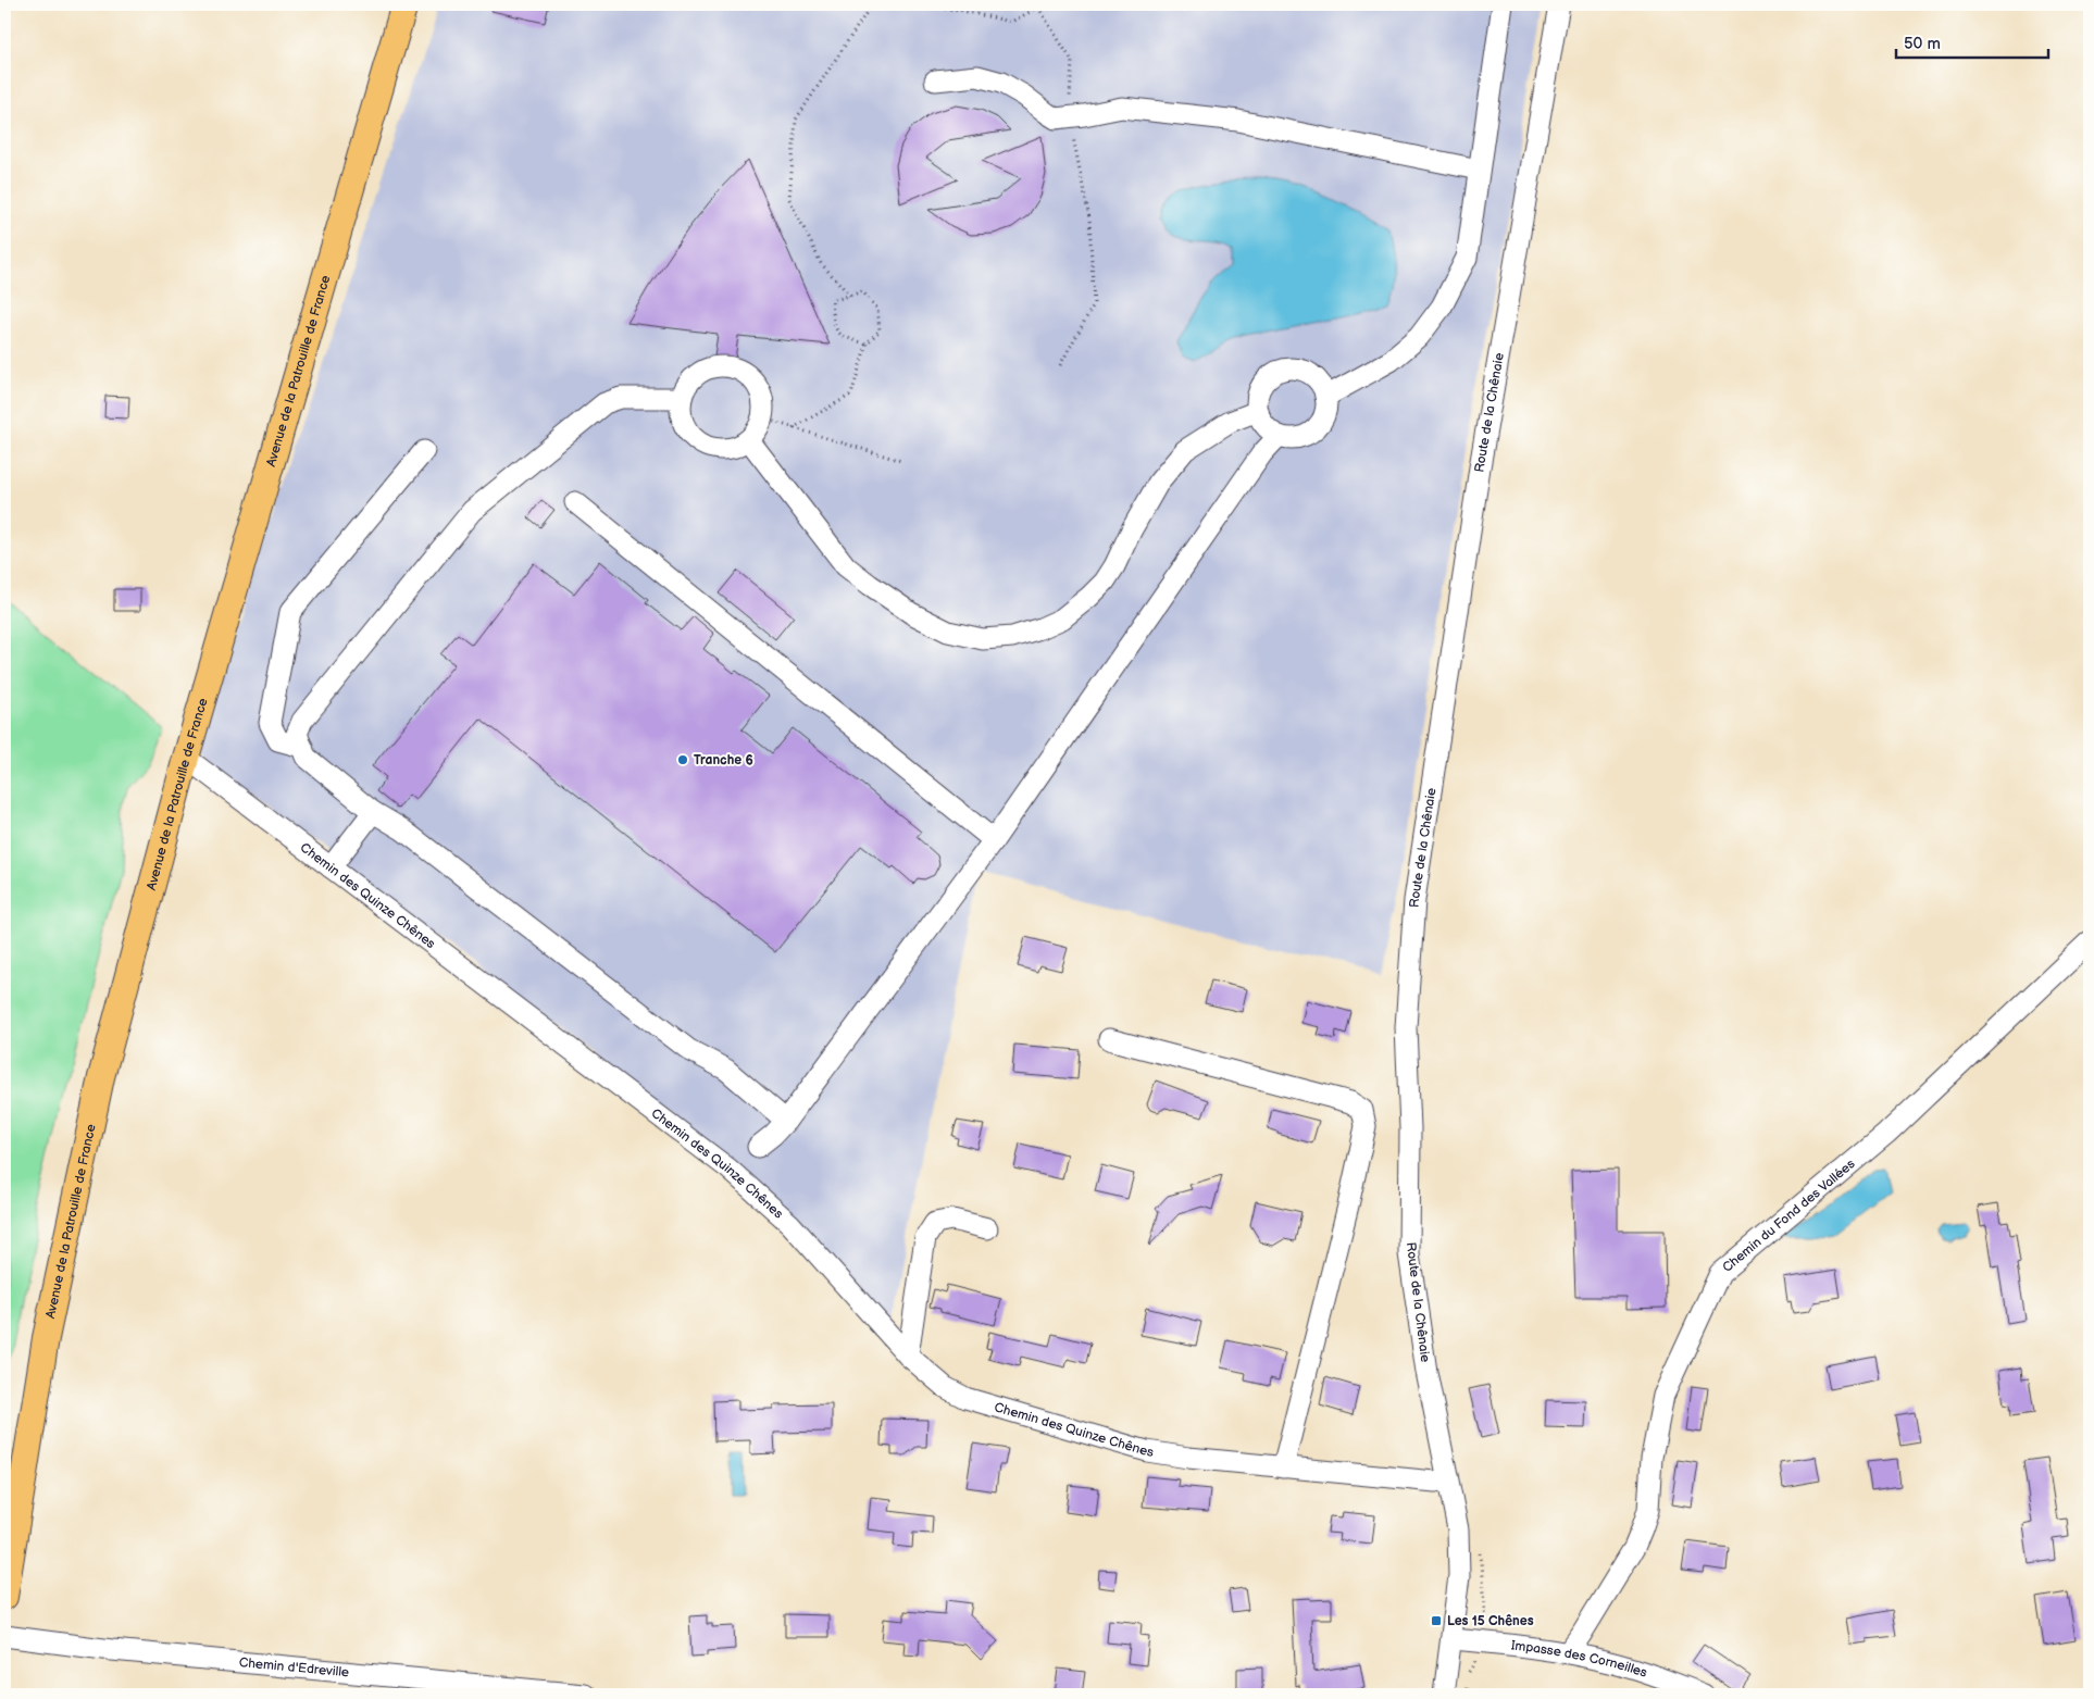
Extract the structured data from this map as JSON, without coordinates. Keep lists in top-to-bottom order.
{
  "streets": {
    "main road": ["Avenue de la Patrouille de France"],
    "street": [
      "Route de la Chênaie",
      "Chemin des Quinze Chênes",
      "Chemin du Fond des Vallées",
      "Impasse des Corneilles",
      "Chemin d'Edreville"
    ]
  },
  "crossings": [
    ["Avenue de la Patrouille de France", "Chemin des Quinze Chênes"],
    ["Route de la Chênaie", "Chemin des Quinze Chênes"],
    ["Route de la Chênaie", "Impasse des Corneilles"],
    ["Chemin du Fond des Vallées", "Impasse des Corneilles"]
  ],
  "places": {
    "other": ["Tranche 6"],
    "transit": ["Les 15 Chênes"]
  },
  "scale_bar": "50 m"
}
